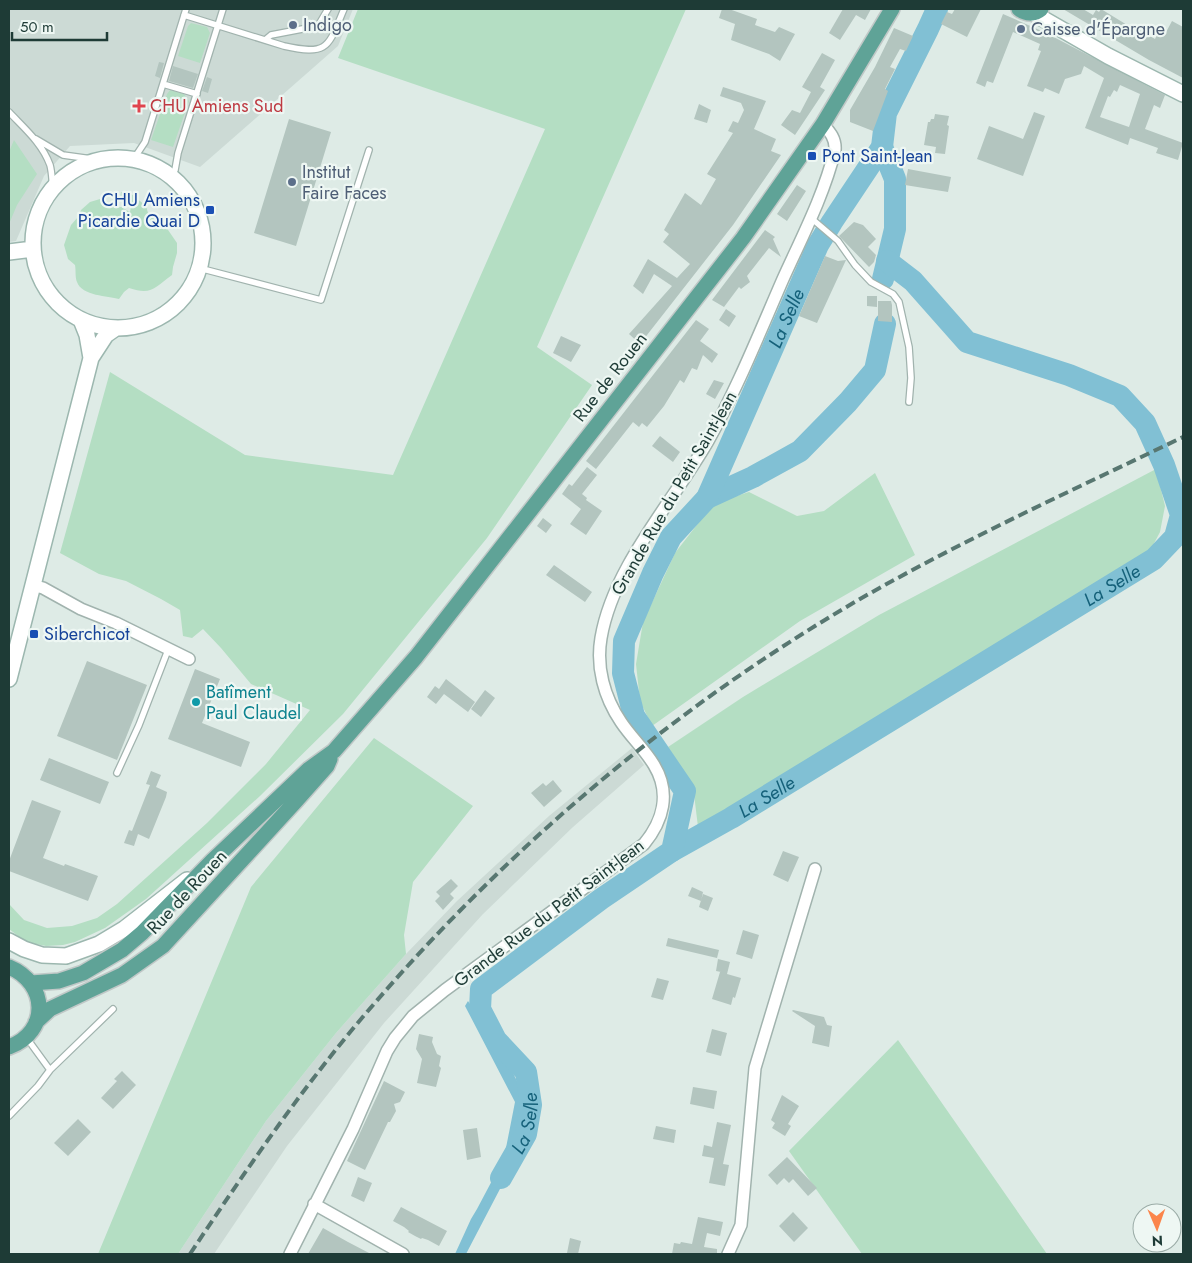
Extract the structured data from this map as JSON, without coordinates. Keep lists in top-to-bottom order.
{
  "streets": {
    "main road": ["Rue de Rouen"],
    "street": ["Grande Rue du Petit Saint-Jean"]
  },
  "crossings": [
    ["Rue de Rouen", "Grande Rue du Petit Saint-Jean"]
  ],
  "water": ["La Selle"],
  "places": {
    "other": [
      "Indigo",
      "Caisse d'Épargne",
      "Institut Faire Faces",
      "Batîment Paul Claudel"
    ],
    "health": ["CHU Amiens Sud"],
    "transit": ["Pont Saint-Jean", "CHU Amiens Picardie Quai D", "Siberchicot"]
  },
  "scale_bar": "50 m",
  "north": "bottom"
}
